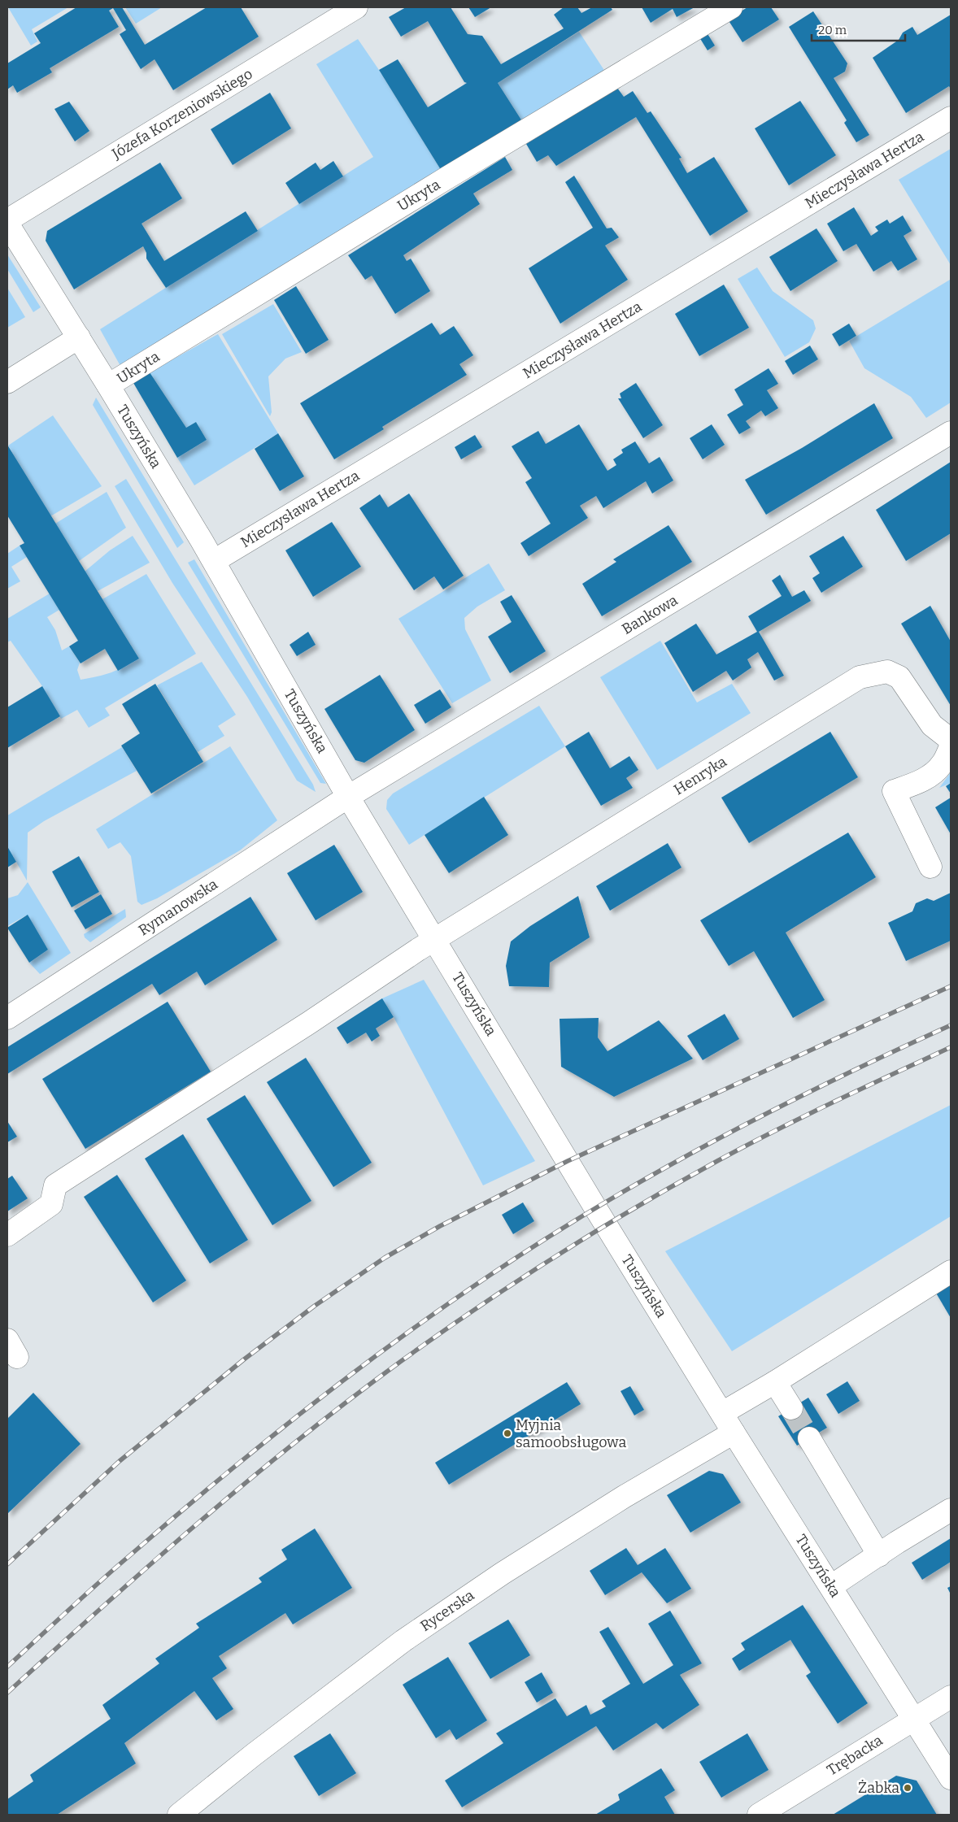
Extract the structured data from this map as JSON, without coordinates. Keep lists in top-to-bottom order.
{
  "streets": {
    "street": [
      "Józefa Korzeniowskiego",
      "Mieczysława Hertza",
      "Ukryta",
      "Tuszyńska",
      "Bankowa",
      "Henryka",
      "Rymanowska",
      "Rycerska",
      "Trębacka"
    ]
  },
  "crossings": [
    ["Mieczysława Hertza", "Tuszyńska"],
    ["Ukryta", "Tuszyńska"],
    ["Tuszyńska", "Bankowa"],
    ["Tuszyńska", "Henryka"],
    ["Tuszyńska", "Rymanowska"],
    ["Tuszyńska", "Rycerska"],
    ["Tuszyńska", "Trębacka"],
    ["Bankowa", "Rymanowska"]
  ],
  "places": ["Myjnia samoobsługowa", "Żabka"],
  "scale_bar": "20 m"
}
